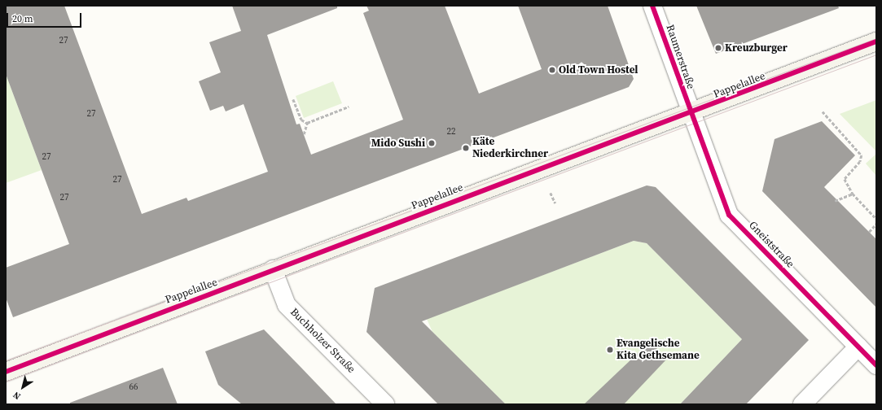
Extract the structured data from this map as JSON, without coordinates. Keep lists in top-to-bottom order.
{
  "streets": {
    "street": [
      "Raumerstraße",
      "Pappelallee",
      "Gneiststraße",
      "Buchholzer Straße"
    ]
  },
  "crossings": [
    ["Raumerstraße", "Pappelallee"],
    ["Raumerstraße", "Gneiststraße"],
    ["Pappelallee", "Gneiststraße"],
    ["Pappelallee", "Buchholzer Straße"]
  ],
  "places": [
    "Kreuzburger",
    "Old Town Hostel",
    "Mido Sushi",
    "Käte Niederkirchner",
    "Evangelische Kita Gethsemane"
  ],
  "house_numbers": [
    "27",
    "27",
    "22",
    "27",
    "27",
    "27",
    "66"
  ],
  "scale_bar": "20 m",
  "north": "bottom left"
}
